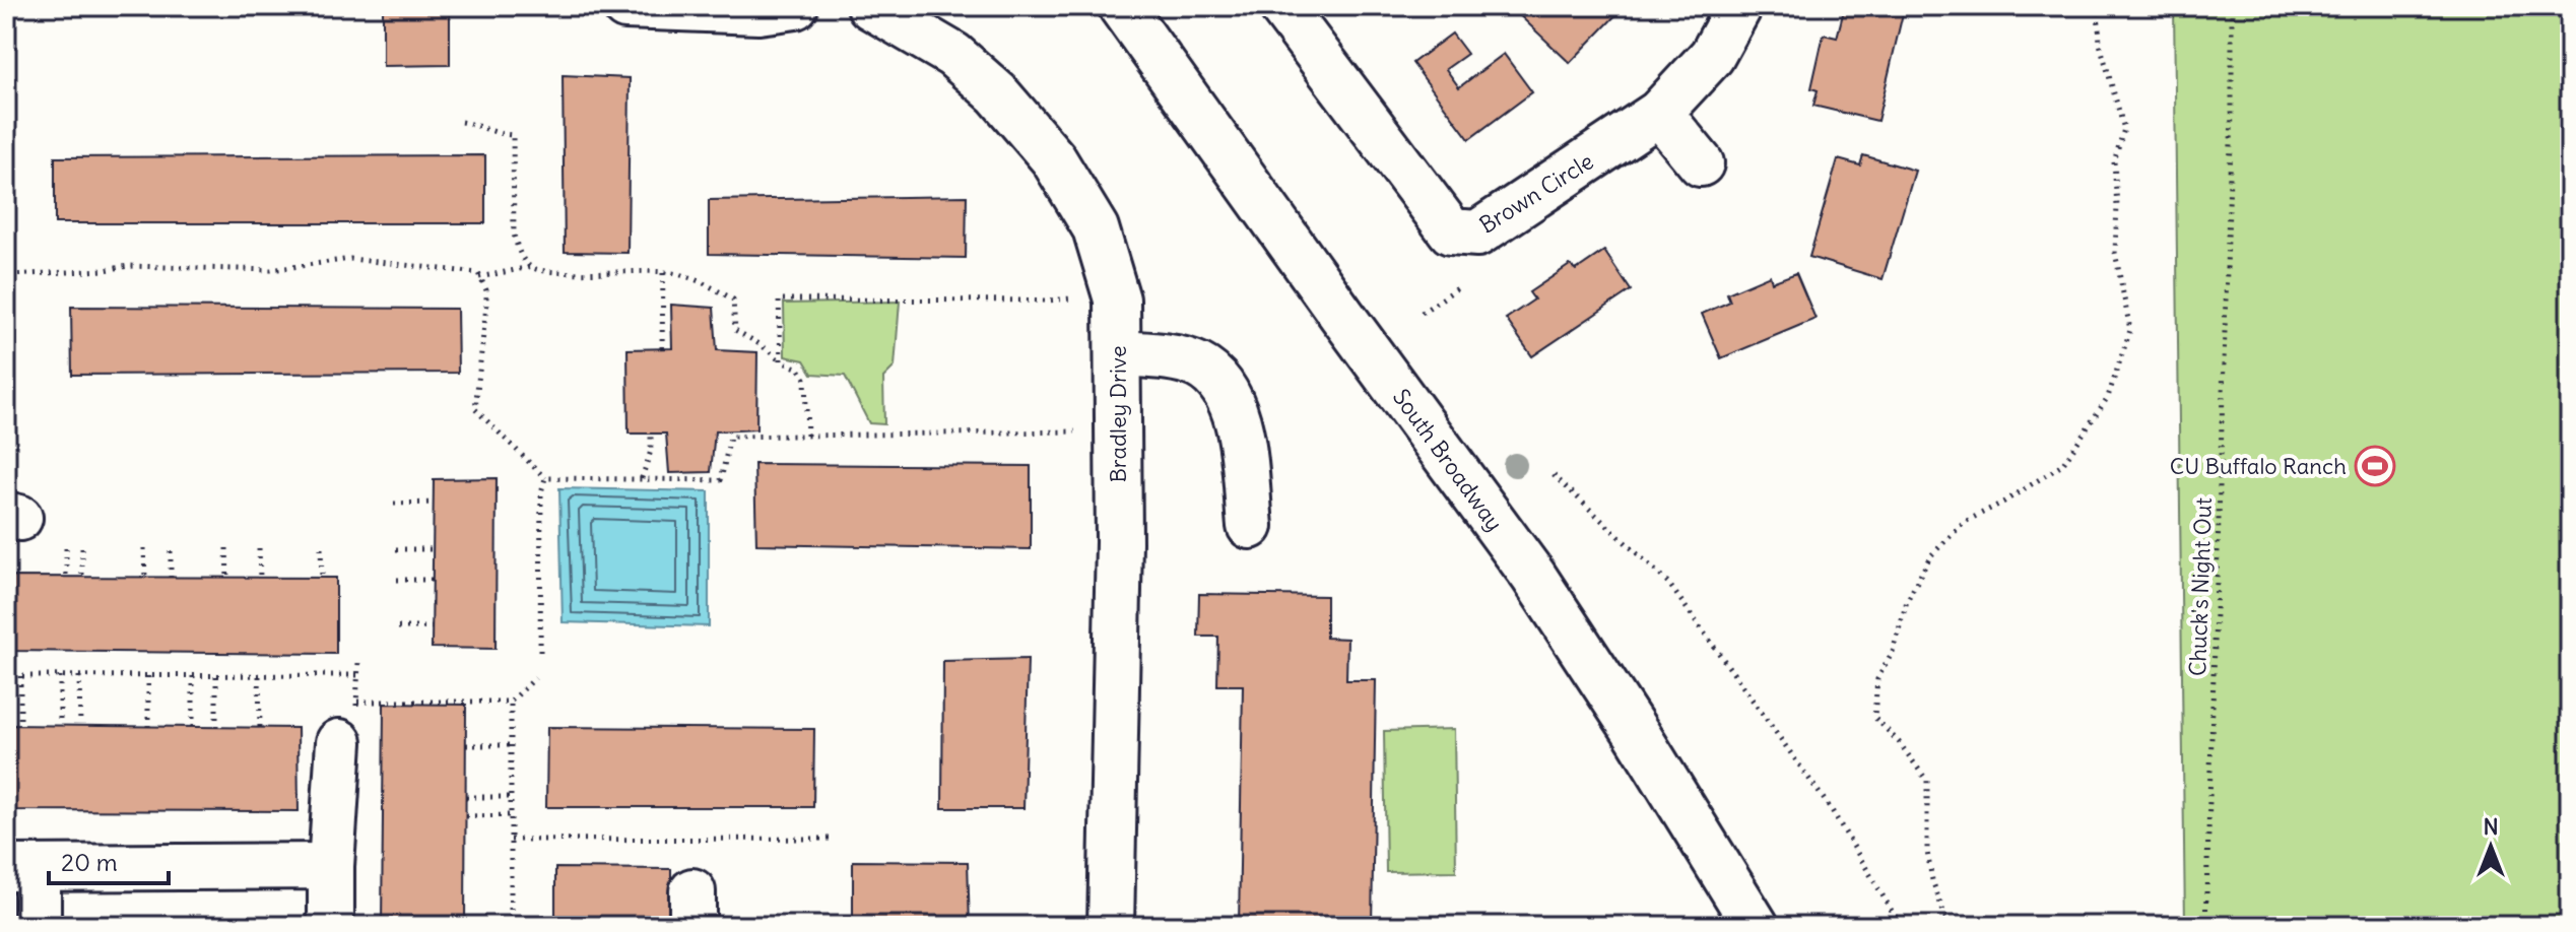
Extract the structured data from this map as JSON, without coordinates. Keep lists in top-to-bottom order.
{
  "streets": {
    "main road": ["Brown Circle", "Bradley Drive", "South Broadway"],
    "path": ["Chuck's Night Out"]
  },
  "places": {
    "sports": ["CU Buffalo Ranch"]
  },
  "scale_bar": "20 m",
  "north": "top"
}
